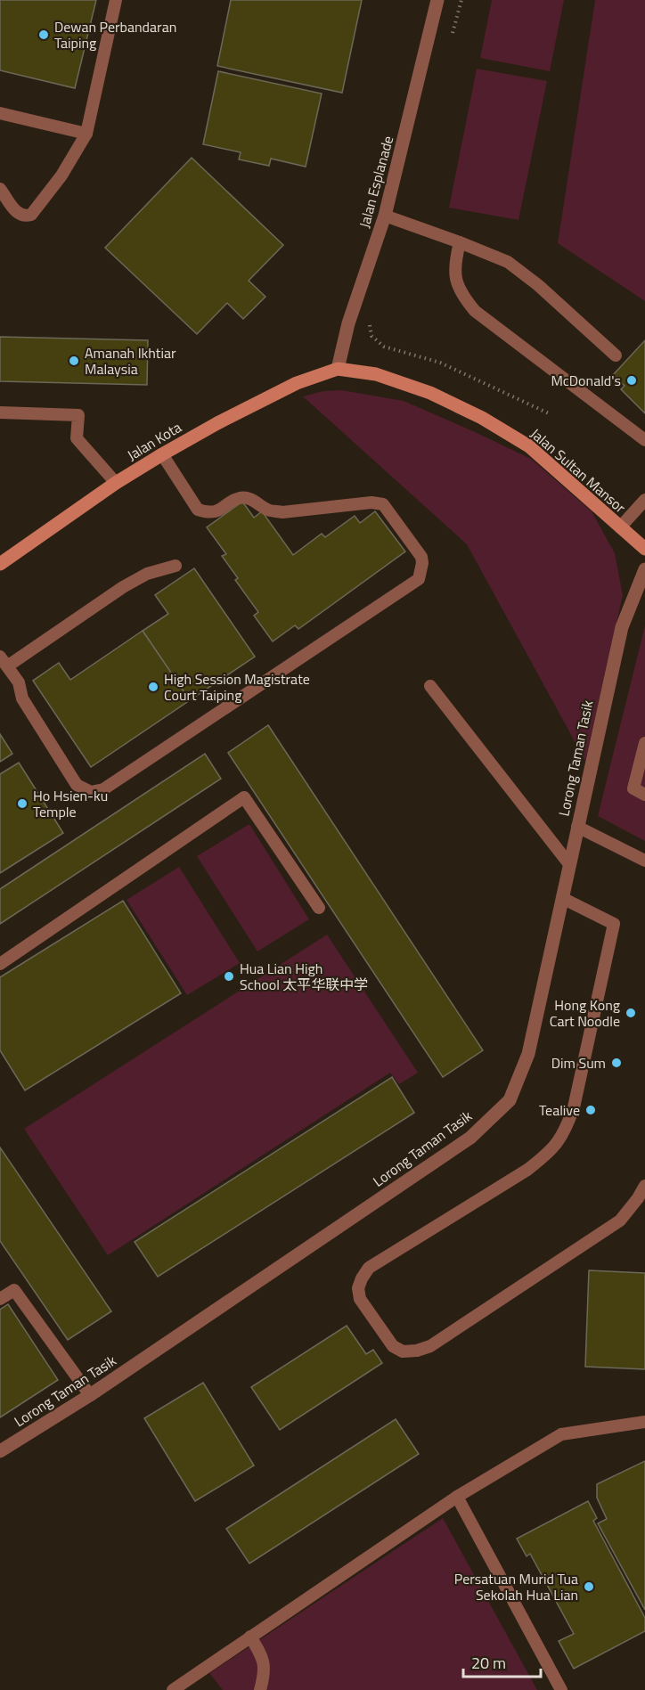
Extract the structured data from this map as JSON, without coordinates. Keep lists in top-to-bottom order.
{
  "streets": {
    "main road": ["Jalan Kota", "Jalan Sultan Mansor"],
    "street": ["Jalan Esplanade", "Lorong Taman Tasik"]
  },
  "crossings": [
    ["Jalan Esplanade", "Jalan Kota"],
    ["Jalan Esplanade", "Jalan Sultan Mansor"],
    ["Jalan Kota", "Jalan Sultan Mansor"]
  ],
  "places": [
    "Dewan Perbandaran Taiping",
    "Amanah Ikhtiar Malaysia",
    "McDonald's",
    "High Session Magistrate Court Taiping",
    "Ho Hsien-ku Temple",
    "Hua Lian High School 太平华联中学",
    "Hong Kong Cart Noodle",
    "Dim Sum",
    "Tealive",
    "Persatuan Murid Tua Sekolah Hua Lian"
  ],
  "scale_bar": "20 m"
}
